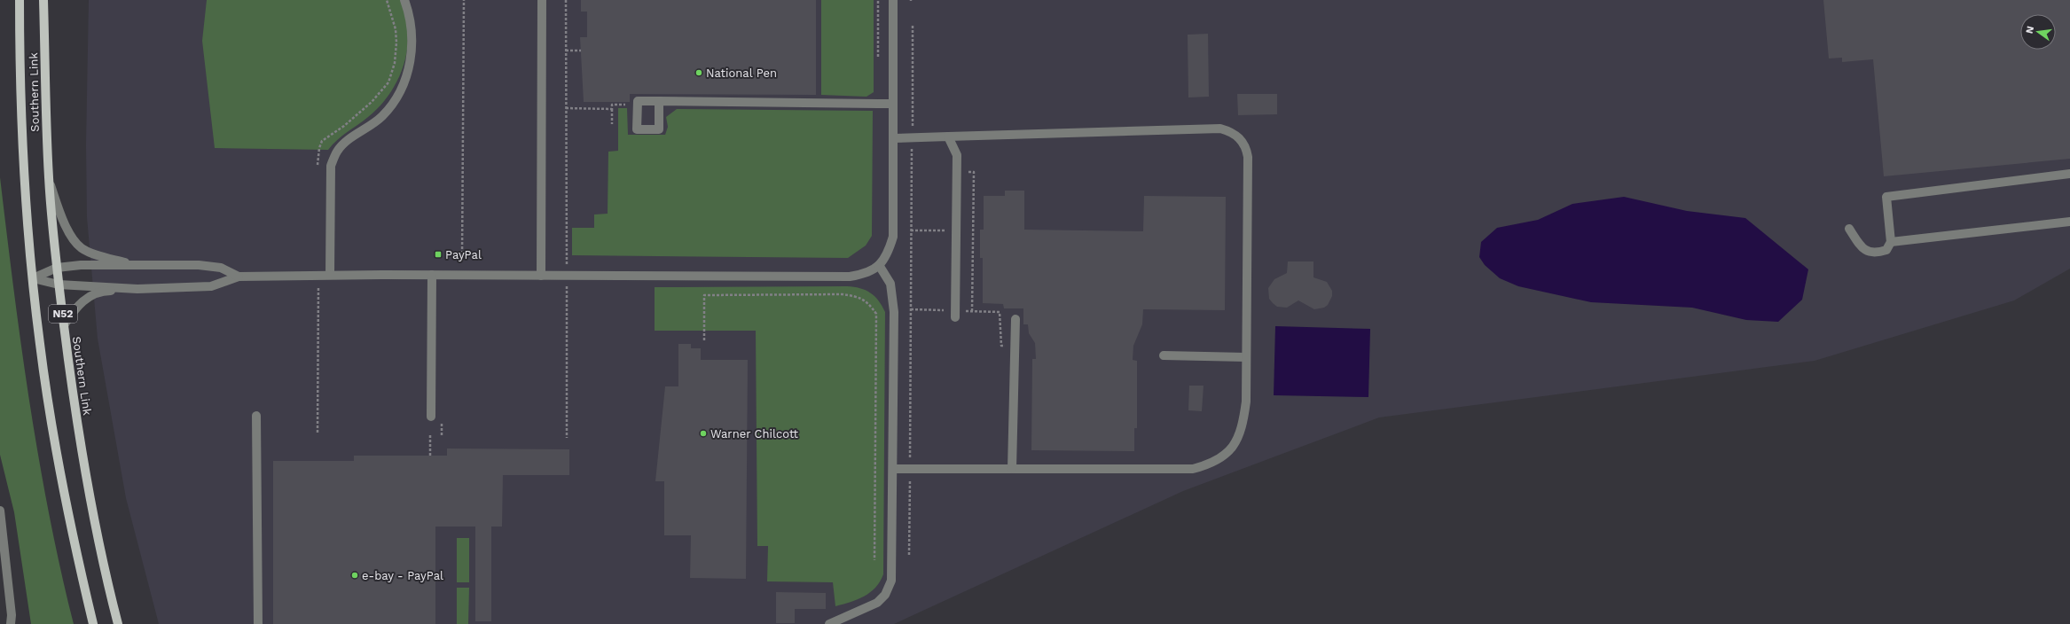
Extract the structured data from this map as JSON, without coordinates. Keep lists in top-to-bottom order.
{
  "streets": {
    "main road": ["Southern Link", "N52"]
  },
  "places": {
    "other": ["National Pen", "Warner Chilcott", "e-bay - PayPal"],
    "transit": ["PayPal"]
  },
  "north": "left"
}
